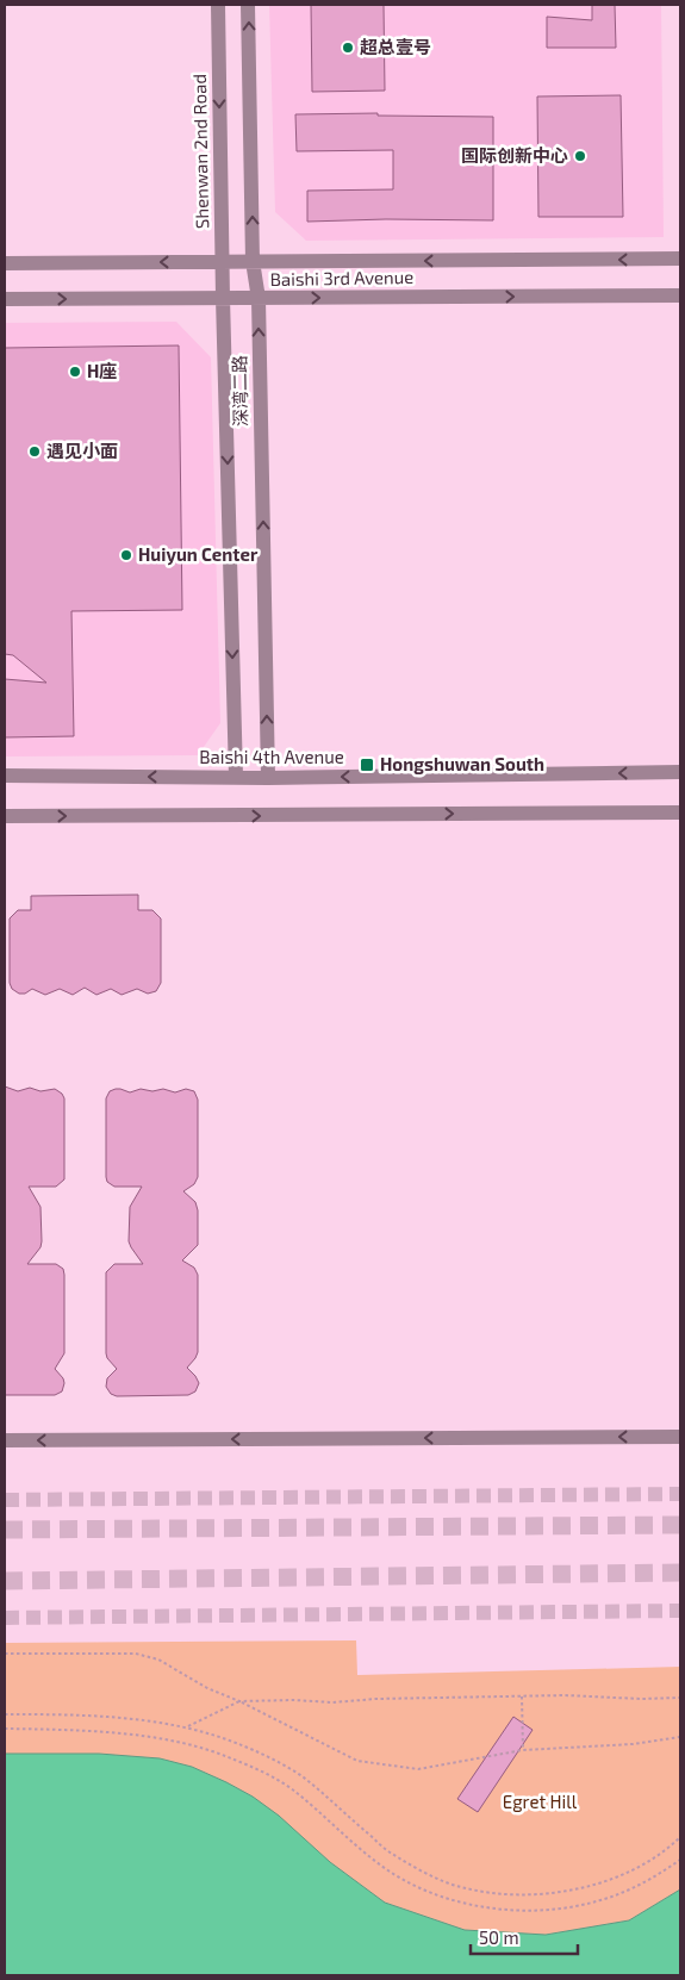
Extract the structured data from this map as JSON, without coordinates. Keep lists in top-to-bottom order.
{
  "streets": {
    "street": [
      "Shenwan 2nd Road",
      "Baishi 3rd Avenue",
      "深湾二路",
      "Baishi 4th Avenue"
    ]
  },
  "crossings": [
    ["Shenwan 2nd Road", "Baishi 3rd Avenue"],
    ["Shenwan 2nd Road", "深湾二路"],
    ["Baishi 3rd Avenue", "深湾二路"],
    ["深湾二路", "Baishi 4th Avenue"]
  ],
  "one_way": ["Shenwan 2nd Road"],
  "parks": ["Egret Hill"],
  "places": {
    "other": [
      "超总壹号",
      "国际创新中心",
      "H座",
      "遇见小面",
      "Huiyun Center"
    ],
    "transit": ["Hongshuwan South"]
  },
  "scale_bar": "50 m"
}
